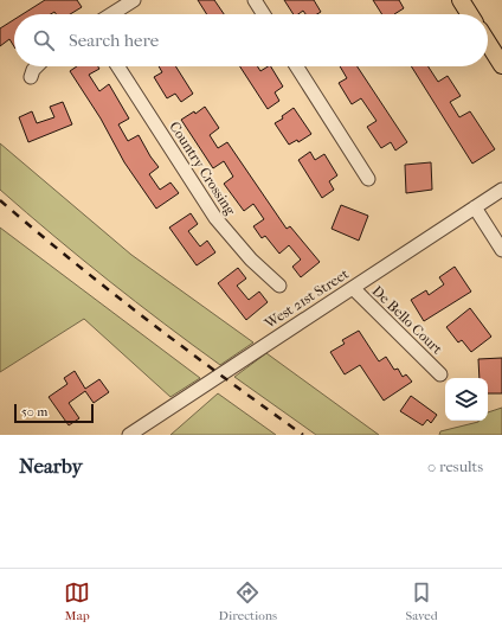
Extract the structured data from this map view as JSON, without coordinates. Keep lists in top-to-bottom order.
{
  "streets": {
    "street": ["Country Crossing", "West 21st Street", "De Bello Court"]
  },
  "crossings": [
    ["West 21st Street", "De Bello Court"]
  ],
  "scale_bar": "50 m",
  "page": {
    "search": "Search here",
    "scale": "50 m",
    "heading": ["Nearby", "0 results"],
    "nav": ["Map", "Directions", "Saved"]
  }
}
